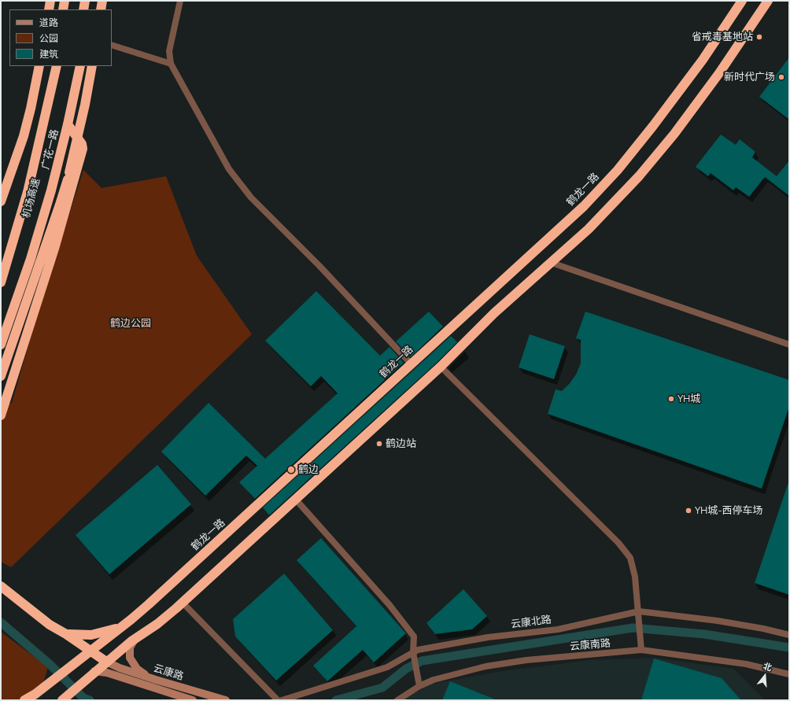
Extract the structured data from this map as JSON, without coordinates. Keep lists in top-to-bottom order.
{
  "streets": {
    "highway": ["广花一路", "鹤龙一路", "机场高速"],
    "street": ["云康北路", "云康南路", "云康路"]
  },
  "parks": ["鹤边公园"],
  "places": [
    "省戒毒基地站",
    "新时代广场",
    "YH城",
    "鹤边站",
    "鹤边",
    "YH城-西停车场"
  ],
  "legend": ["道路", "公园", "建筑"],
  "north": "top"
}
